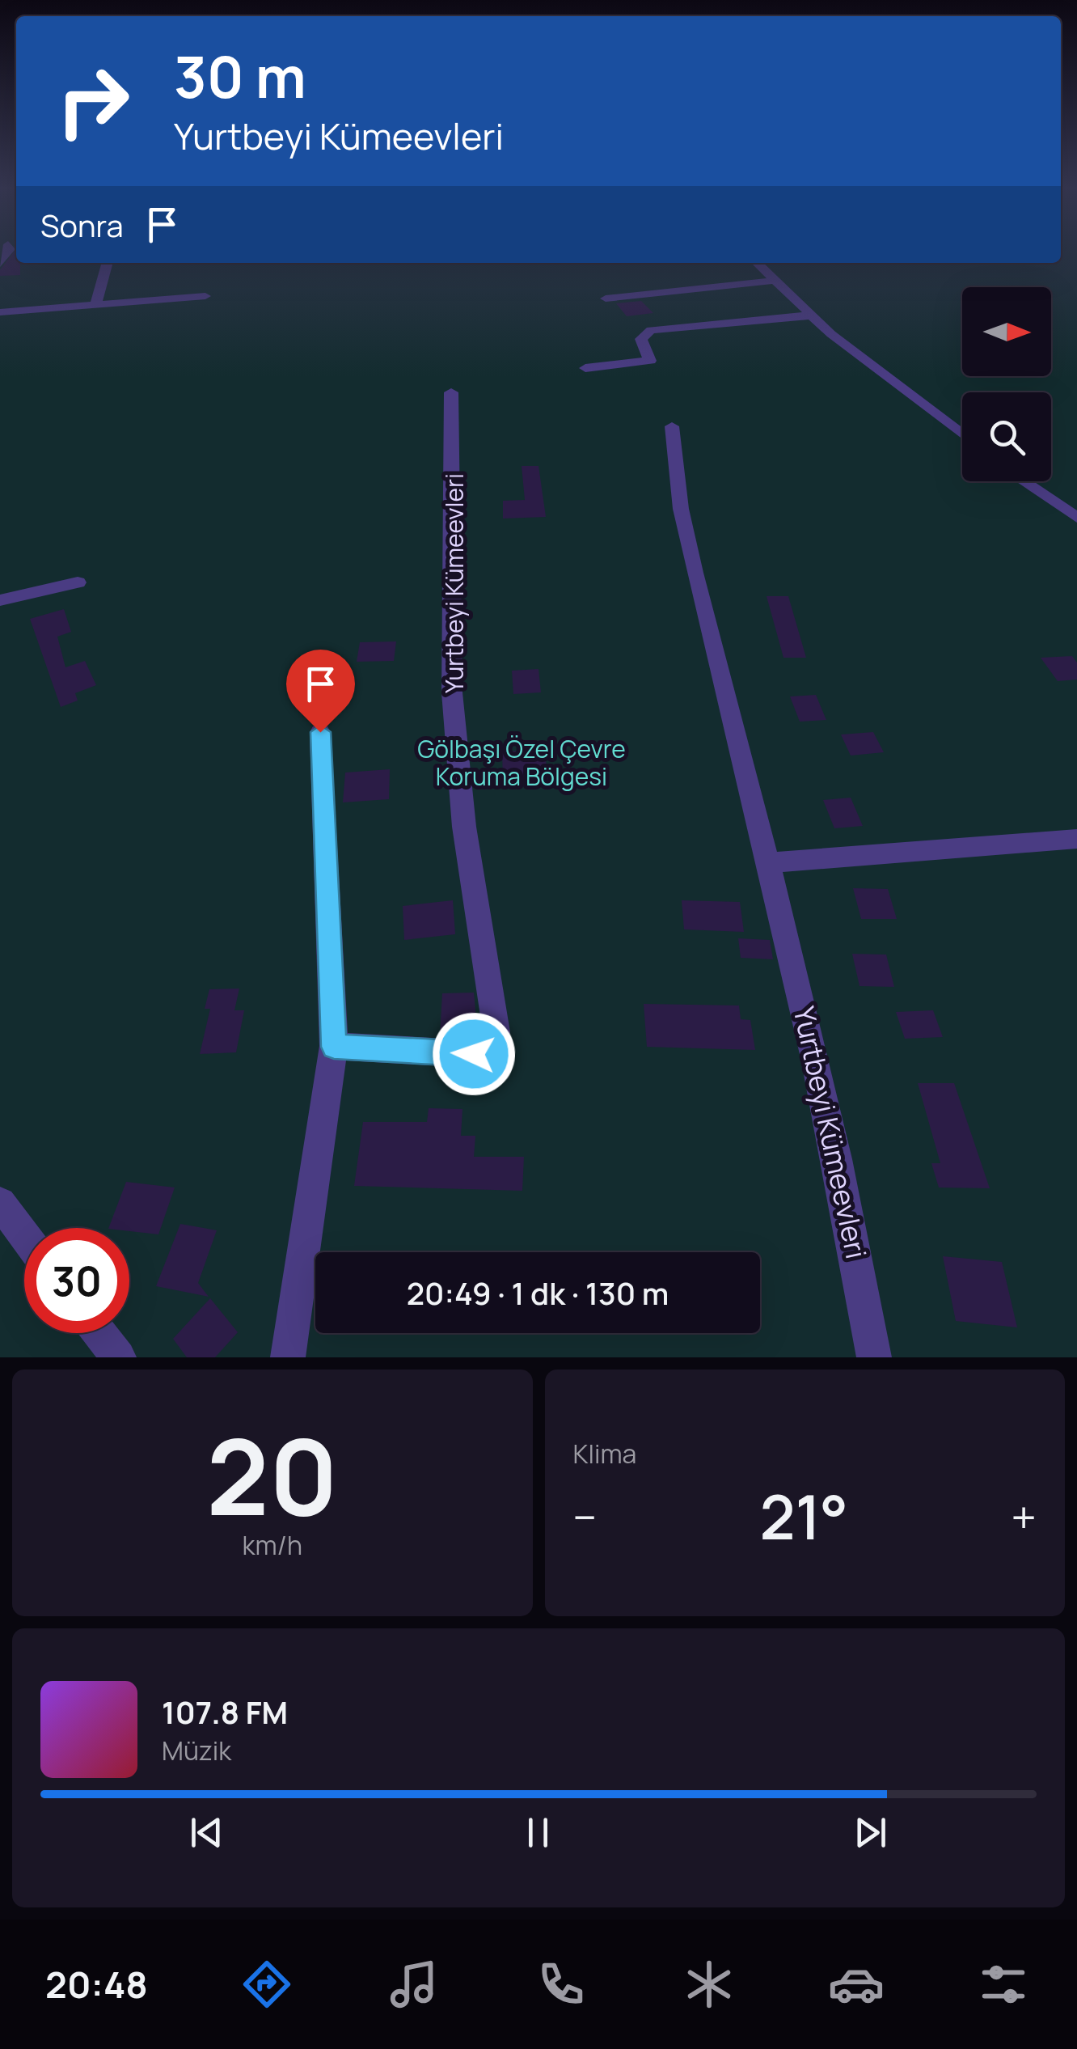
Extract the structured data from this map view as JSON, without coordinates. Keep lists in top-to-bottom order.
{
  "streets": {
    "street": ["Yurtbeyi Kümeevleri"]
  },
  "parks": ["Gölbaşı Özel Çevre Koruma Bölgesi"],
  "north": "right",
  "page": {
    "turn": ["30 m", "Yurtbeyi Kümeevleri"],
    "then": "Sonra",
    "limit": "30",
    "trip": "20:49 · 1 dk · 130 m",
    "tile": [
      ["20", "km/h"],
      "Klima"
    ],
    "heat": ["−", "21°", "+"],
    "song": ["107.8 FM", "Müzik"],
    "tabs": "20:48"
  }
}
